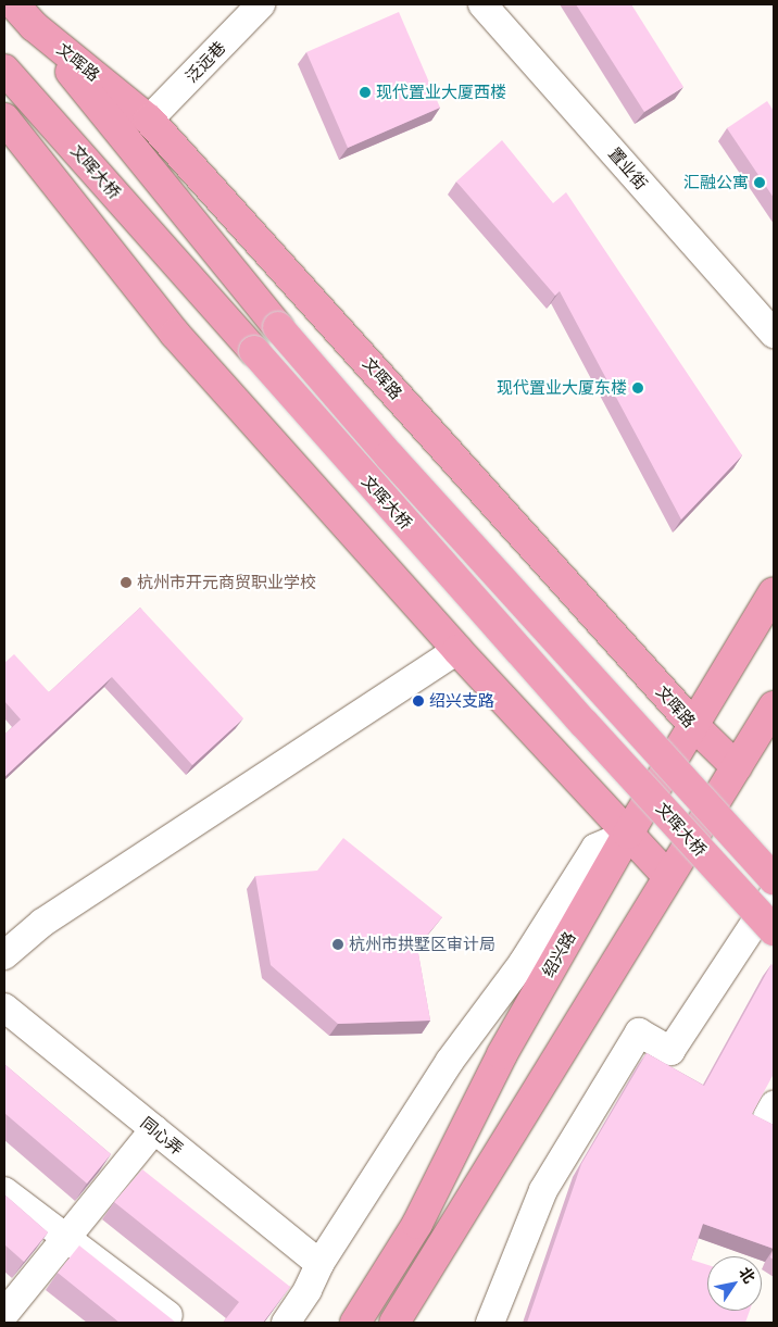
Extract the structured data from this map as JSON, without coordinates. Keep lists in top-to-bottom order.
{
  "streets": {
    "main road": ["文晖路", "文晖大桥", "绍兴路"],
    "street": ["泛远巷", "置业街", "同心弄"]
  },
  "crossings": [
    ["文晖路", "泛远巷"],
    ["文晖路", "文晖大桥"],
    ["文晖路", "绍兴路"]
  ],
  "places": [
    "现代置业大厦西楼",
    "汇融公寓",
    "现代置业大厦东楼",
    "杭州市开元商贸职业学校",
    "绍兴支路",
    "杭州市拱墅区审计局"
  ],
  "north": "top right"
}
